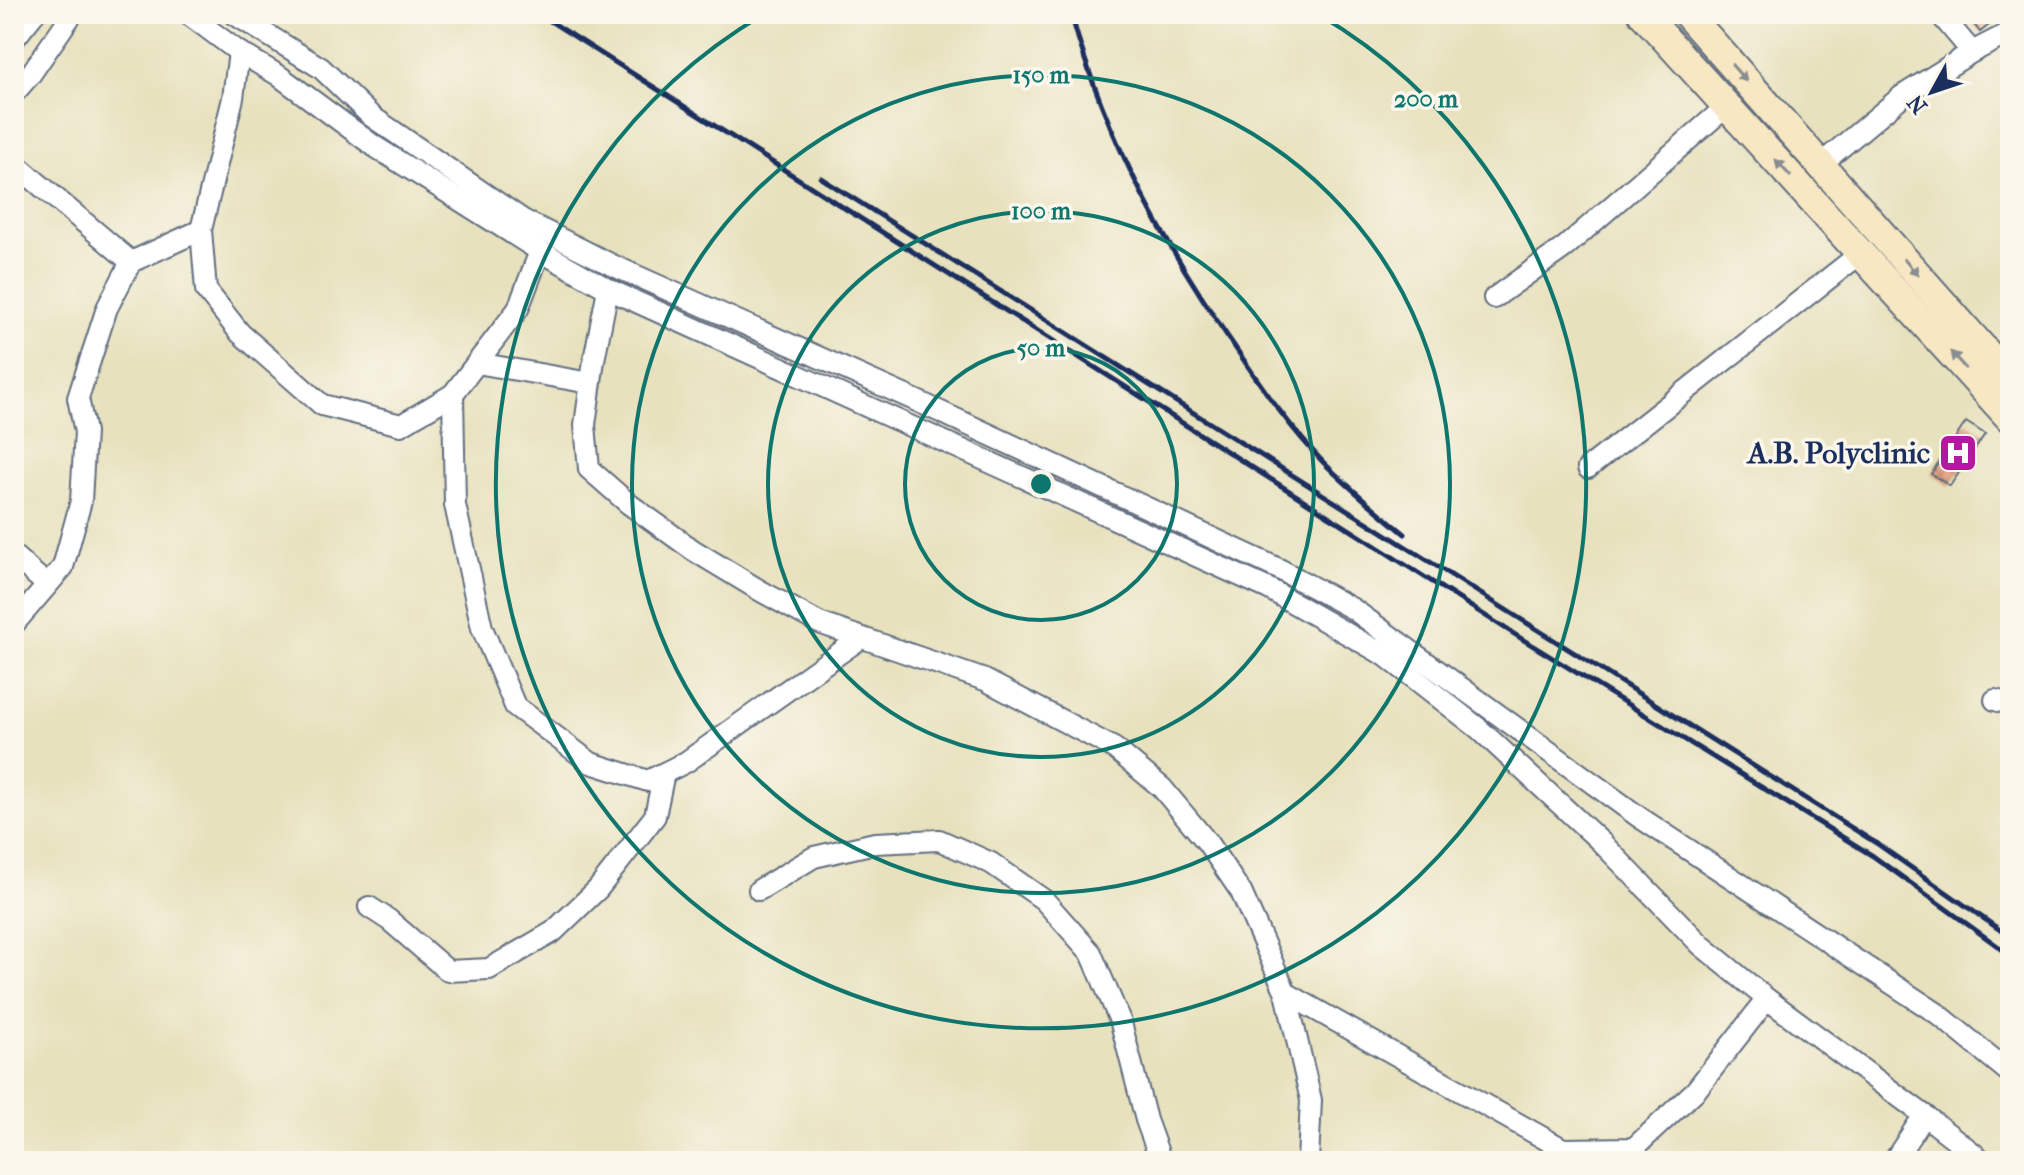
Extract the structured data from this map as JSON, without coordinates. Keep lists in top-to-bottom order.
{
  "places": {
    "hospital": ["A.B. Polyclinic"]
  },
  "north": "bottom left",
  "rings": [
    "150 m",
    "200 m",
    "100 m",
    "50 m"
  ]
}
